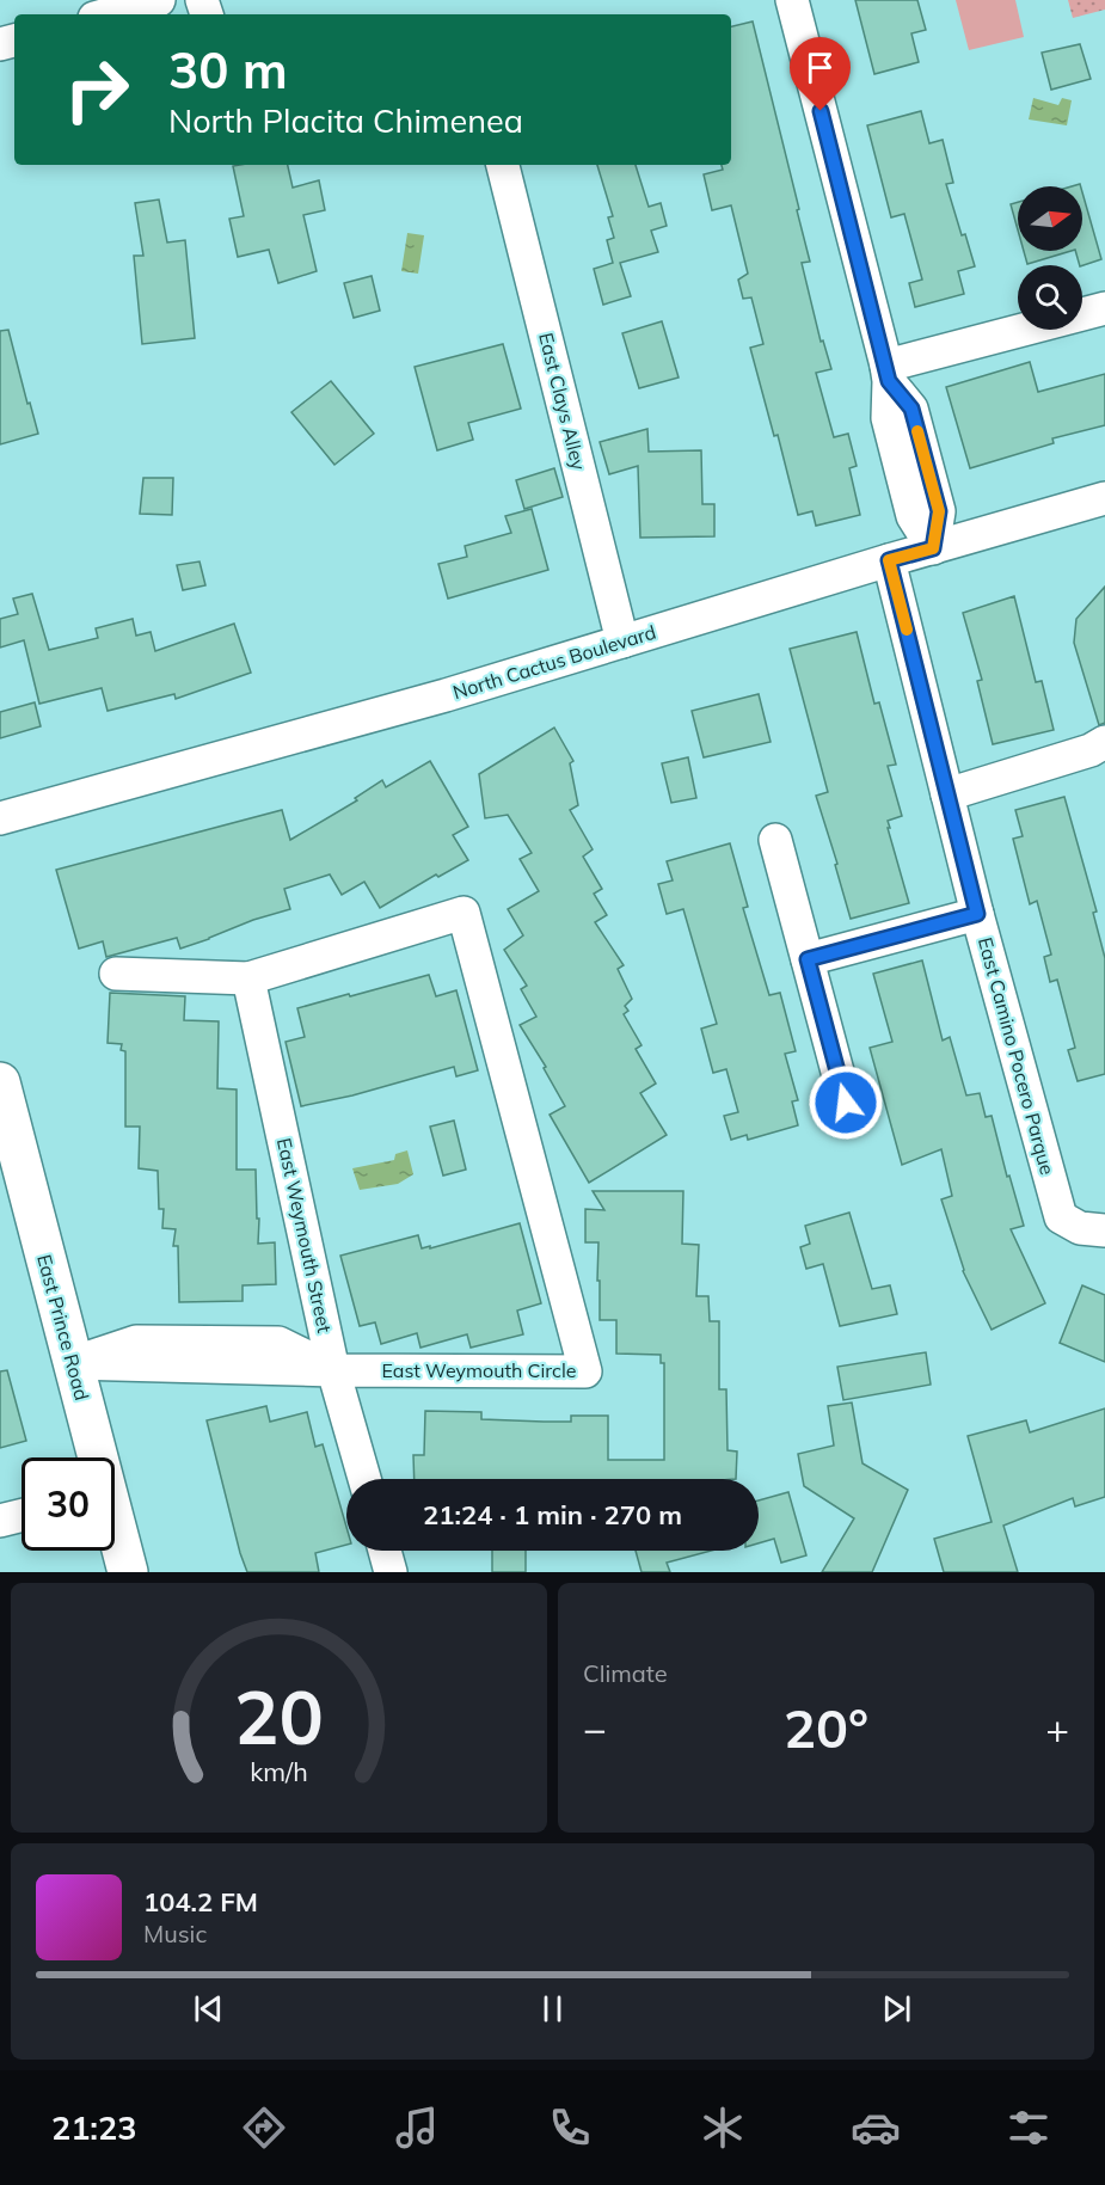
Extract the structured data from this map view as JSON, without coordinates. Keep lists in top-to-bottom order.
{
  "streets": {
    "main road": ["East Prince Road"],
    "street": [
      "East Clays Alley",
      "North Cactus Boulevard",
      "East Camino Pocero Parque",
      "East Weymouth Street",
      "East Weymouth Circle"
    ]
  },
  "crossings": [
    ["East Clays Alley", "North Cactus Boulevard"],
    ["North Cactus Boulevard", "East Camino Pocero Parque"],
    ["East Weymouth Street", "East Weymouth Circle"]
  ],
  "north": "right",
  "page": {
    "turn": ["30 m", "North Placita Chimenea"],
    "limit": "30",
    "trip": "21:24 · 1 min · 270 m",
    "tile": "Climate",
    "heat": ["−", "20°", "+"],
    "song": ["104.2 FM", "Music"],
    "tabs": "21:23",
    "gauge": ["20", "km/h"]
  }
}
